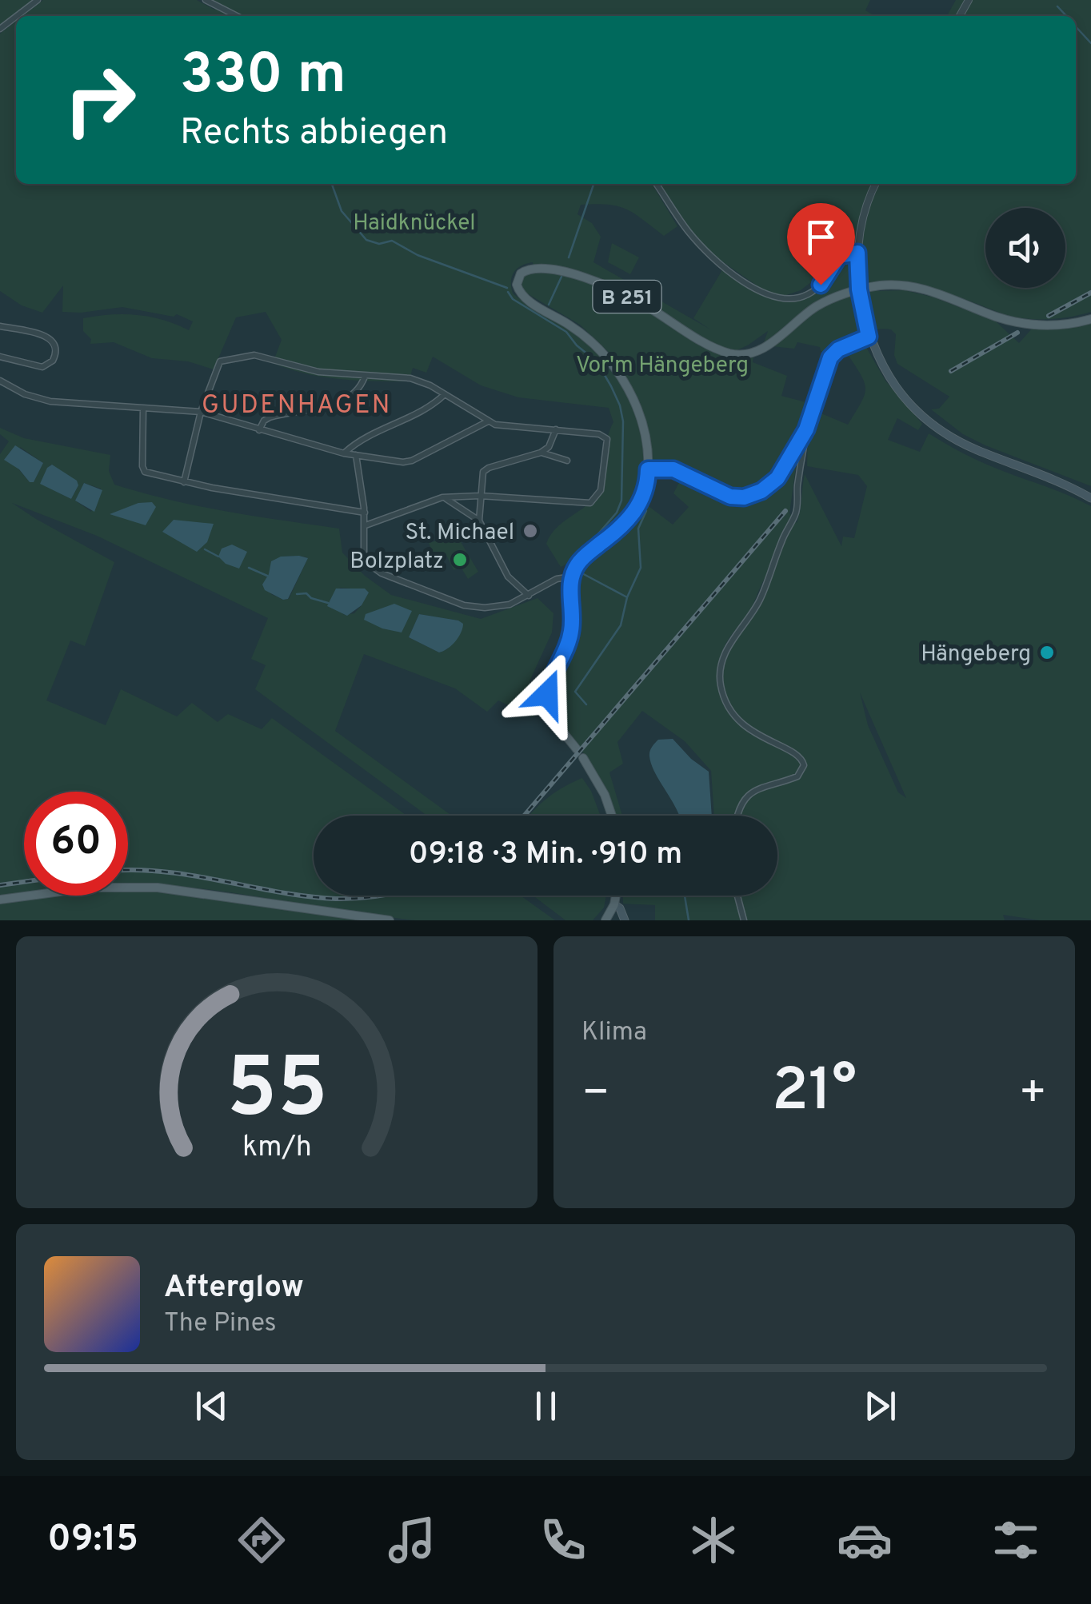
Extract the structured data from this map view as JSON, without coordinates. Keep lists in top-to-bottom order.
{
  "streets": {
    "main road": ["B 251"]
  },
  "districts": ["GUDENHAGEN"],
  "parks": ["Haidknückel", "Vor'm Hängeberg"],
  "places": ["St. Michael", "Bolzplatz", "Hängeberg"],
  "page": {
    "turn": ["330 m", "Rechts abbiegen"],
    "limit": "60",
    "trip": "09:18 · 3 Min. · 910 m",
    "tile": "Klima",
    "heat": ["−", "21°", "+"],
    "song": ["Afterglow", "The Pines"],
    "tabs": "09:15",
    "gauge": ["55", "km/h"]
  }
}
